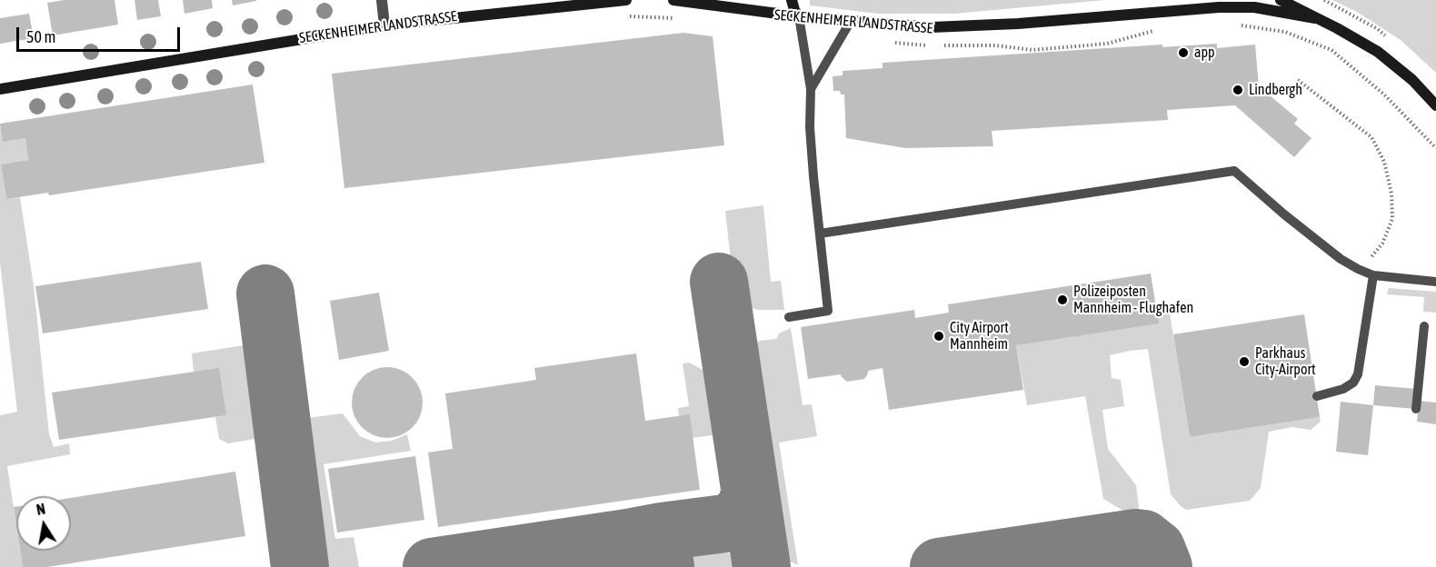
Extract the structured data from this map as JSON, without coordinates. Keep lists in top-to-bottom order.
{
  "streets": {
    "main road": ["SECKENHEIMER LANDSTRASSE"]
  },
  "places": [
    "app",
    "Lindbergh",
    "Polizeiposten Mannheim - Flughafen",
    "City Airport Mannheim",
    "Parkhaus City-Airport"
  ],
  "scale_bar": "50 m",
  "north": "top"
}
